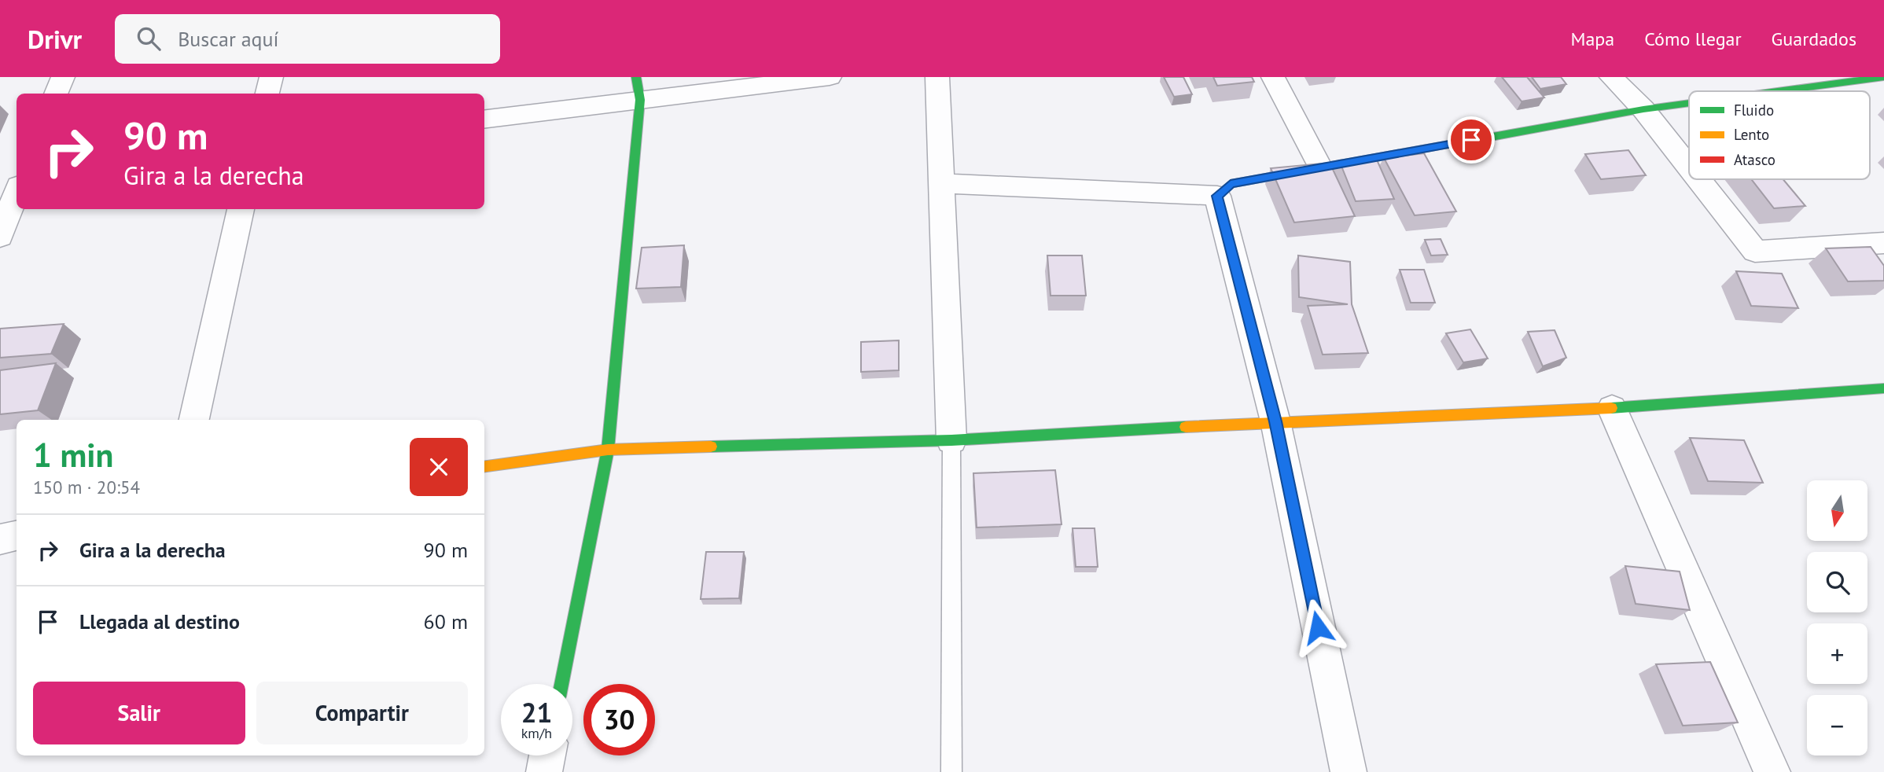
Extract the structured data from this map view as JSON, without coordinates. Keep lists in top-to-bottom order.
{
  "legend": ["Fluido", "Lento", "Atasco"],
  "north": "bottom",
  "page": {
    "header": "Drivr",
    "search": "Buscar aquí",
    "nav": ["Mapa", "Cómo llegar", "Guardados"],
    "turn": ["90 m", "Gira a la derecha"],
    "heading": ["1 min", "150 m · 20:54"],
    "map_buttons": ["+", "−"],
    "list": [
      {
        "name": "Gira a la derecha",
        "value": "90 m"
      },
      {
        "name": "Llegada al destino",
        "value": "60 m"
      }
    ],
    "buttons": ["Salir", "Compartir"],
    "speed": "21 km/h",
    "limit": "30"
  }
}
